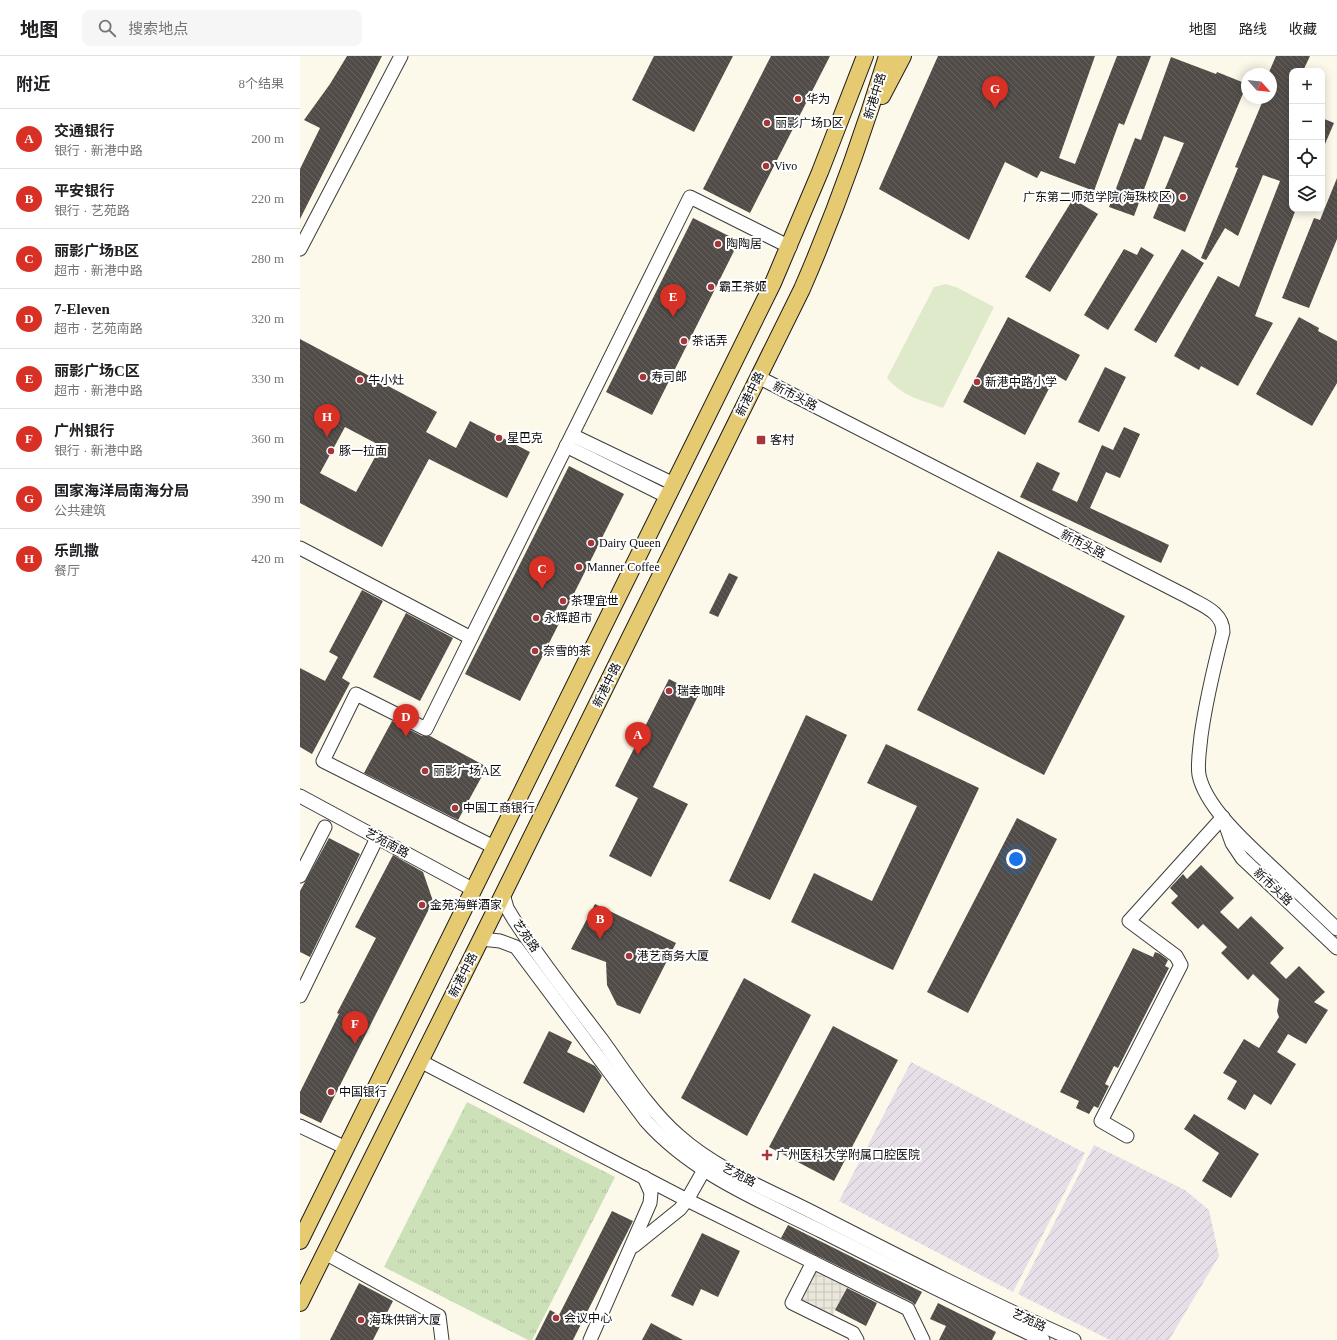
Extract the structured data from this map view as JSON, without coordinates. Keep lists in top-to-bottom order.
{
  "streets": {
    "main road": ["新港中路"],
    "street": ["新市头路", "艺苑南路", "艺苑路"]
  },
  "crossings": [
    ["新港中路", "新市头路"],
    ["新港中路", "艺苑南路"],
    ["新港中路", "艺苑路"]
  ],
  "places": {
    "other": [
      "华为",
      "丽影广场D区",
      "Vivo",
      "广东第二师范学院(海珠校区)",
      "陶陶居",
      "霸王茶姬",
      "茶话弄",
      "寿司郎",
      "牛小灶",
      "新港中路小学",
      "星巴克",
      "豚一拉面",
      "Dairy Queen",
      "Manner Coffee",
      "茶理宜世",
      "永辉超市",
      "奈雪的茶",
      "瑞幸咖啡",
      "丽影广场A区",
      "中国工商银行",
      "金苑海鲜酒家",
      "港艺商务大厦",
      "中国银行",
      "会议中心",
      "海珠供销大厦"
    ],
    "transit": ["客村"],
    "health": ["广州医科大学附属口腔医院"]
  },
  "north": "bottom right",
  "page": {
    "header": "地图",
    "search": "搜索地点",
    "nav": ["地图", "路线", "收藏"],
    "heading": ["附近", "8个结果"],
    "map_buttons": ["+", "−"],
    "pins": [
      "G",
      "E",
      "H",
      "C",
      "D",
      "A",
      "B",
      "F"
    ],
    "list": [
      {
        "mark": "A",
        "name": "交通银行",
        "note": "银行 · 新港中路",
        "value": "200 m"
      },
      {
        "mark": "B",
        "name": "平安银行",
        "note": "银行 · 艺苑路",
        "value": "220 m"
      },
      {
        "mark": "C",
        "name": "丽影广场B区",
        "note": "超市 · 新港中路",
        "value": "280 m"
      },
      {
        "mark": "D",
        "name": "7-Eleven",
        "note": "超市 · 艺苑南路",
        "value": "320 m"
      },
      {
        "mark": "E",
        "name": "丽影广场C区",
        "note": "超市 · 新港中路",
        "value": "330 m"
      },
      {
        "mark": "F",
        "name": "广州银行",
        "note": "银行 · 新港中路",
        "value": "360 m"
      },
      {
        "mark": "G",
        "name": "国家海洋局南海分局",
        "note": "公共建筑",
        "value": "390 m"
      },
      {
        "mark": "H",
        "name": "乐凯撒",
        "note": "餐厅",
        "value": "420 m"
      }
    ]
  }
}
